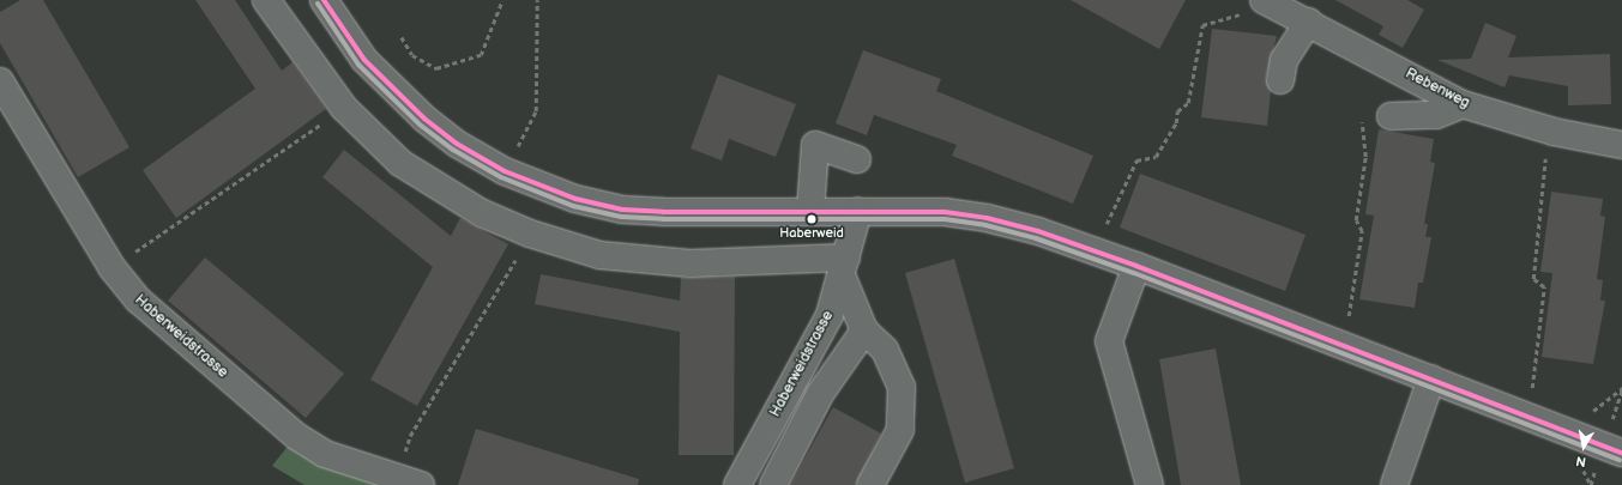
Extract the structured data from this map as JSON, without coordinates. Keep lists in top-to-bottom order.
{
  "streets": {
    "street": ["Rebenweg", "Haberweidstrasse"]
  },
  "places": ["Haberweid"],
  "north": "bottom"
}
